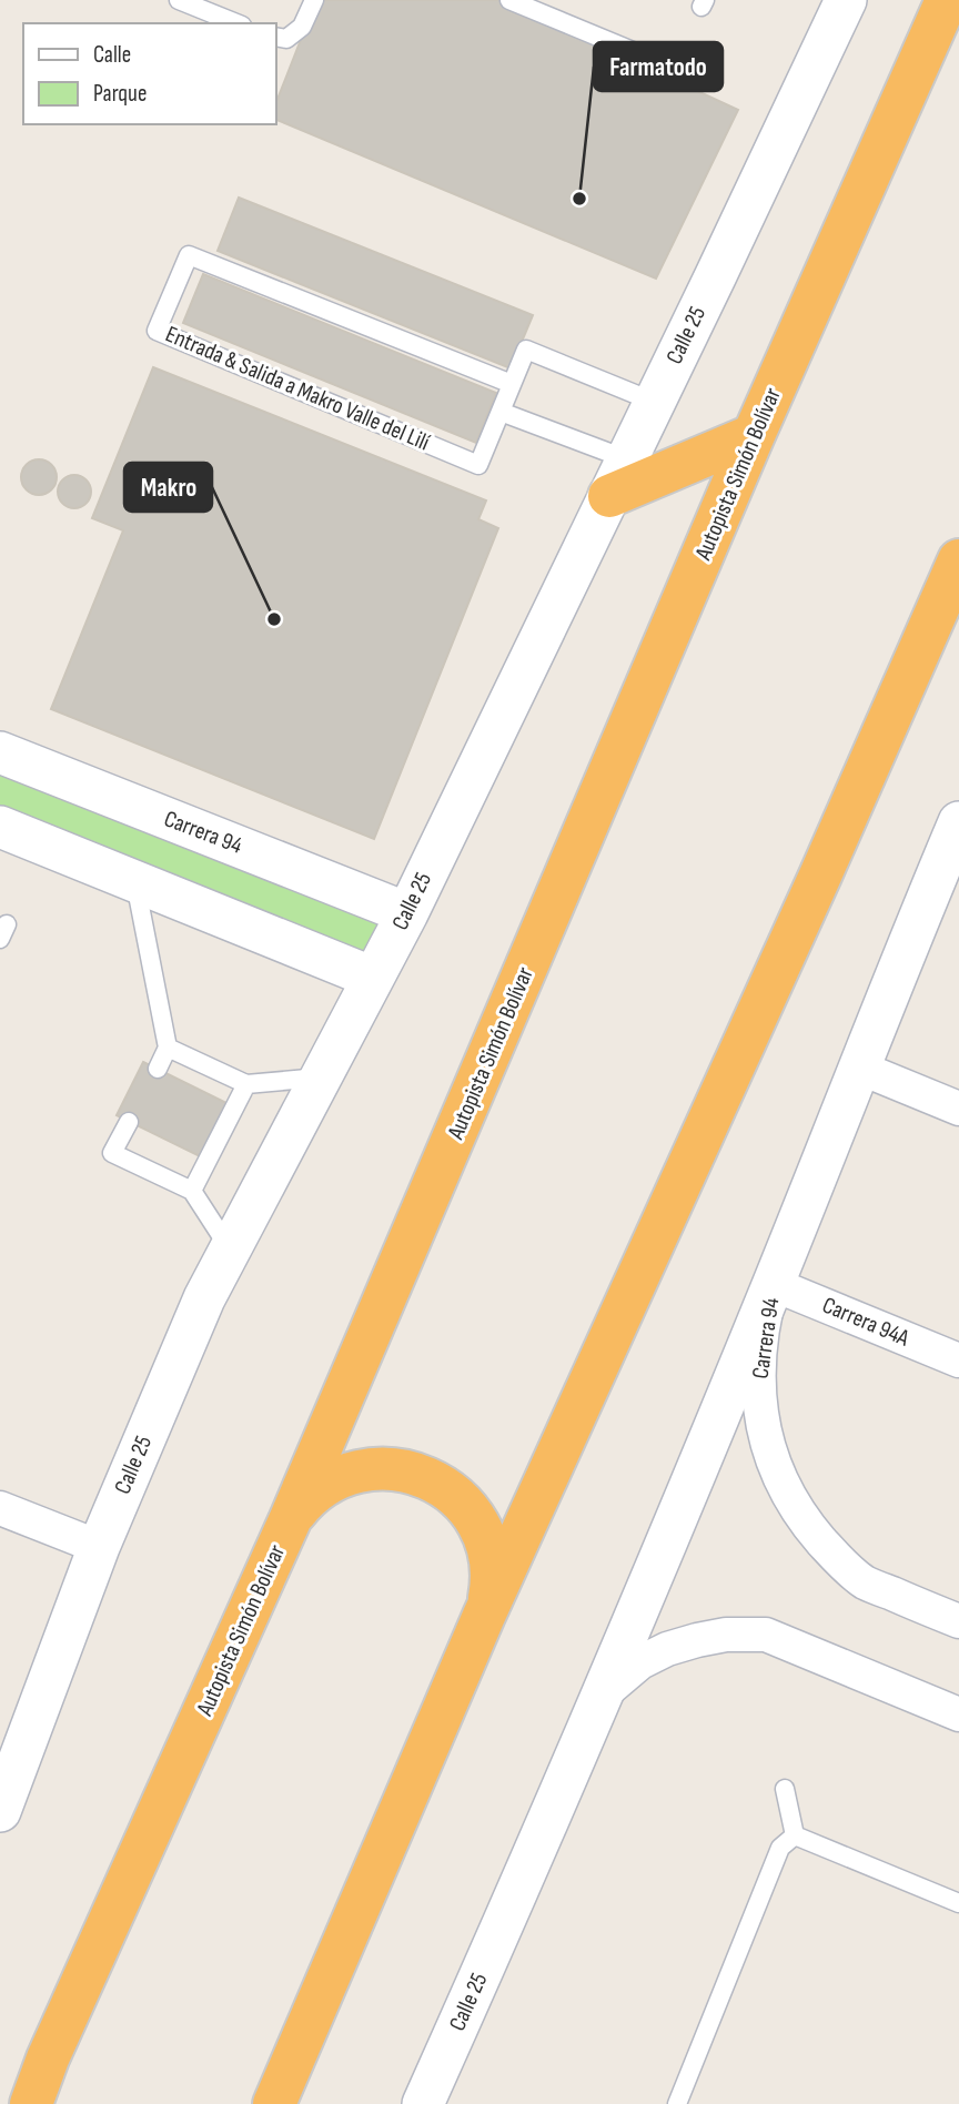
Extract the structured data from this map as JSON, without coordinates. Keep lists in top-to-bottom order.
{
  "streets": {
    "highway": ["Autopista Simón Bolívar"],
    "street": ["Calle 25", "Carrera 94", "Carrera 94A"],
    "lane": ["Entrada & Salida a Makro Valle del Lilí"]
  },
  "crossings": [
    ["Calle 25", "Entrada & Salida a Makro Valle del Lilí"],
    ["Calle 25", "Carrera 94"],
    ["Calle 25", "Carrera 94A"],
    ["Carrera 94", "Carrera 94A"]
  ],
  "places": ["Farmatodo", "Makro"],
  "legend": ["Calle", "Parque"]
}
